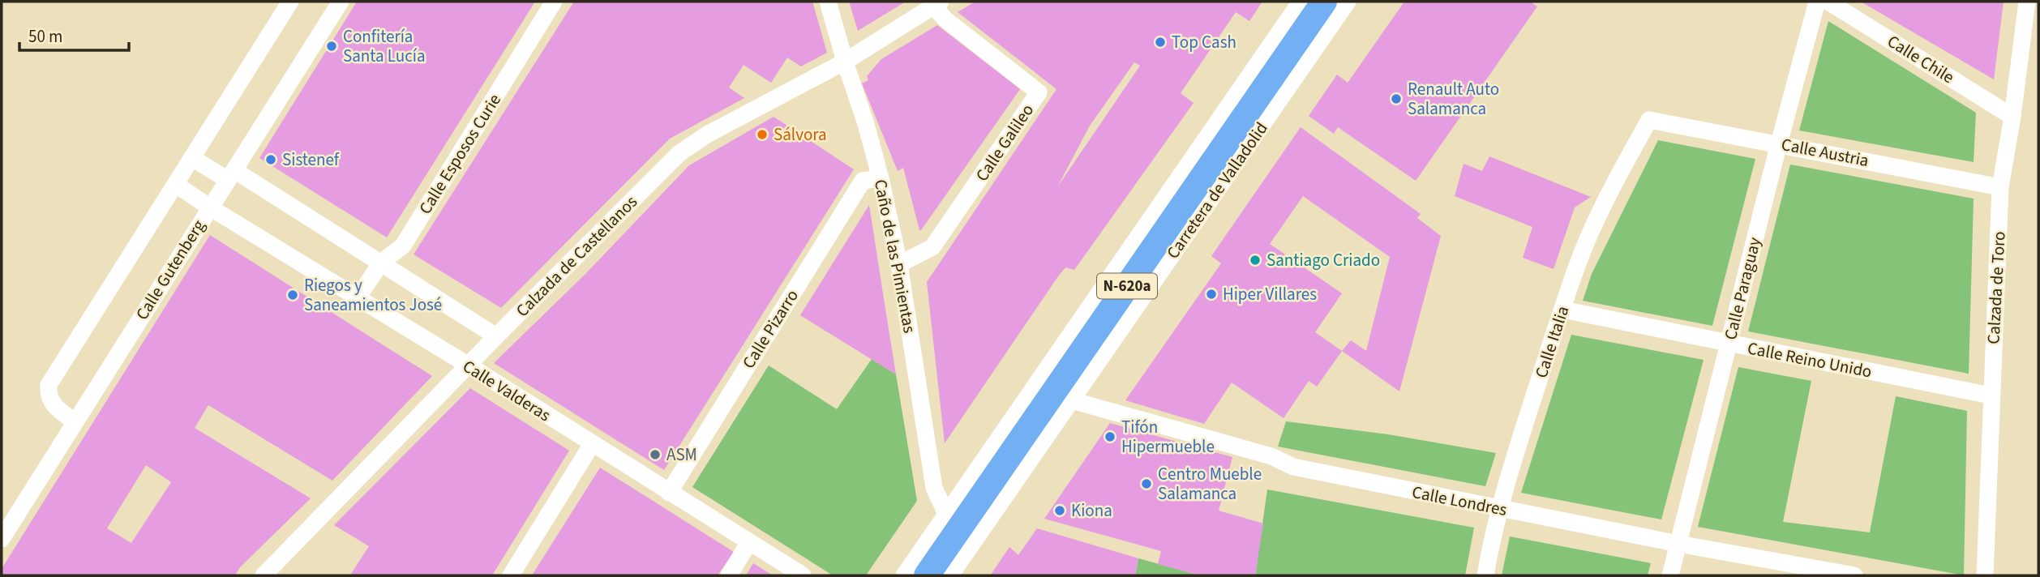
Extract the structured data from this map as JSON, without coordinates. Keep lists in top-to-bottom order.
{
  "streets": {
    "highway": ["Carretera de Valladolid", "N-620a"],
    "street": [
      "Calle Chile",
      "Calle Galileo",
      "Calle Austria",
      "Calle Esposos Curie",
      "Calzada de Castellanos",
      "Caño de las Pimientas",
      "Calle Gutenberg",
      "Calzada de Toro",
      "Calle Paraguay",
      "Calle Pizarro",
      "Calle Italia",
      "Calle Reino Unido",
      "Calle Valderas",
      "Calle Londres"
    ]
  },
  "crossings": [
    ["Calle Chile", "Calzada de Toro"],
    ["Calle Galileo", "Calzada de Castellanos"],
    ["Calle Galileo", "Caño de las Pimientas"],
    ["Calle Austria", "Calzada de Toro"],
    ["Calle Austria", "Calle Paraguay"],
    ["Calle Austria", "Calle Italia"],
    ["Calle Esposos Curie", "Calle Valderas"],
    ["Carretera de Valladolid", "Calle Londres"],
    ["Calzada de Castellanos", "Caño de las Pimientas"],
    ["Calzada de Castellanos", "Calle Valderas"],
    ["Caño de las Pimientas", "Calle Pizarro"],
    ["Calle Gutenberg", "Calle Valderas"],
    ["Calzada de Toro", "Calle Reino Unido"],
    ["Calle Paraguay", "Calle Reino Unido"],
    ["Calle Paraguay", "Calle Londres"],
    ["Calle Pizarro", "Calle Valderas"],
    ["Calle Italia", "Calle Reino Unido"],
    ["Calle Italia", "Calle Londres"]
  ],
  "places": [
    "Top Cash",
    "Confitería Santa Lucía",
    "Renault Auto Salamanca",
    "Sálvora",
    "Sistenef",
    "Santiago Criado",
    "Hiper Villares",
    "Riegos y Saneamientos José",
    "Tifón Hipermueble",
    "ASM",
    "Centro Mueble Salamanca",
    "Kiona"
  ],
  "scale_bar": "50 m"
}
